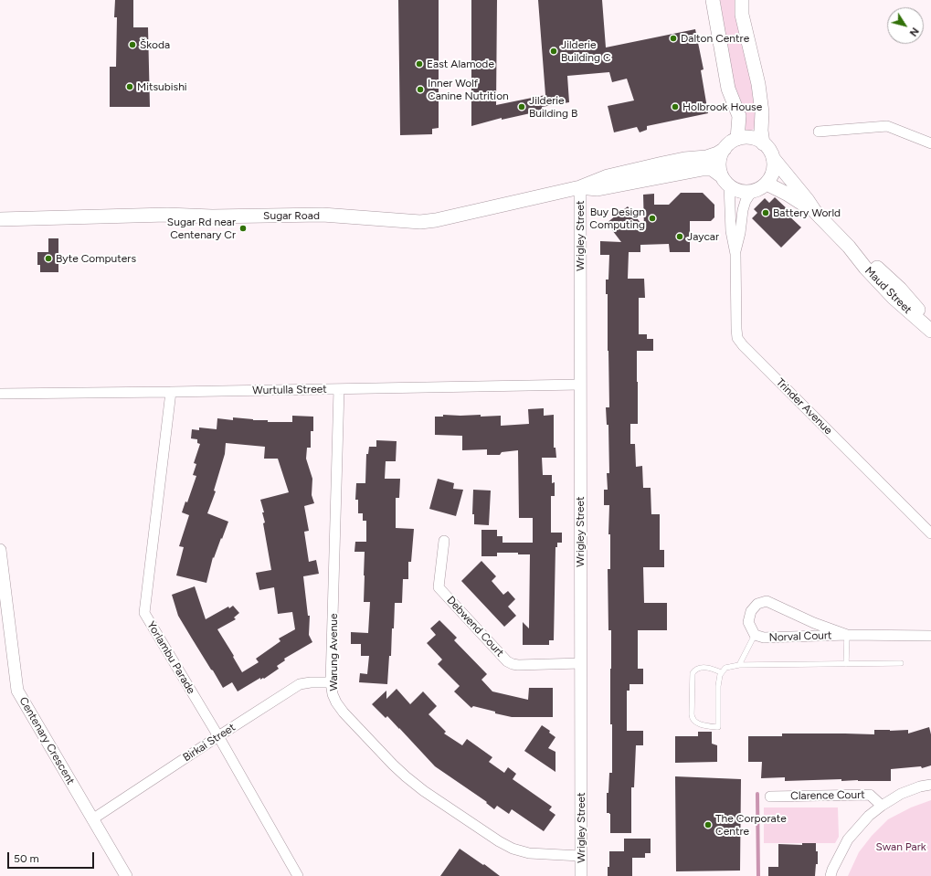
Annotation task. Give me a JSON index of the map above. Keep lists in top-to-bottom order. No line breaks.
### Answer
{"streets":{"main road":["Sugar Road","Maud Street"],"street":["Wrigley Street","Wurtulla Street","Trinder Avenue","Debwend Court","Norval Court","Warung Avenue","Yorlambu Parade","Centenary Crescent","Birkai Street","Clarence Court"]},"crossings":[["Sugar Road","Wrigley Street"],["Wrigley Street","Wurtulla Street"],["Wrigley Street","Debwend Court"],["Wrigley Street","Warung Avenue"],["Maud Street","Trinder Avenue"],["Wurtulla Street","Warung Avenue"],["Wurtulla Street","Yorlambu Parade"],["Warung Avenue","Birkai Street"],["Yorlambu Parade","Birkai Street"],["Centenary Crescent","Birkai Street"]],"parks":["Swan Park"],"places":["Dalton Centre","Škoda","Jilderie Building C","East Alamode","Mitsubishi","Inner Wolf Canine Nutrition","Jilderie Building B","Holbrook House","Battery World","Buy Design Computing","Sugar Rd near Centenary Cr","Jaycar","Byte Computers","The Corporate Centre"],"scale_bar":"50 m","north":"bottom right"}
